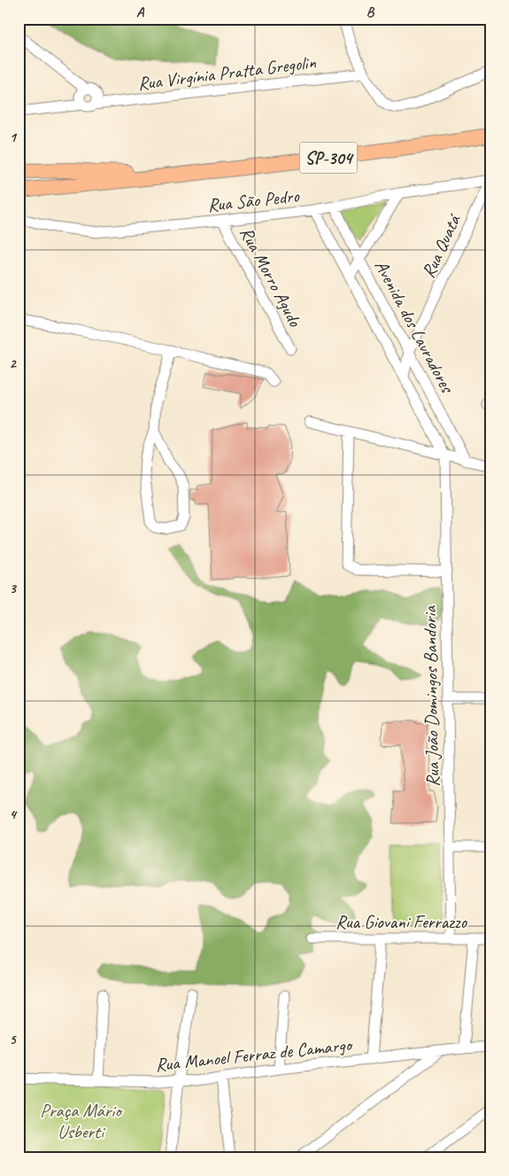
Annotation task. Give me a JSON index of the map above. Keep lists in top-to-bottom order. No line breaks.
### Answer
{"streets":{"highway":["SP-304"],"street":["Rua Virgínia Pratta Gregolin","Rua São Pedro","Rua Quatá","Rua Morro Agudo","Avenida dos Lavradores","Rua João Domingos Bandoria","Rua Giovani Ferrazzo","Rua Manoel Ferraz de Camargo"]},"crossings":[["Rua São Pedro","Rua Quatá"],["Rua São Pedro","Rua Morro Agudo"],["Rua São Pedro","Avenida dos Lavradores"],["Rua Quatá","Avenida dos Lavradores"],["Avenida dos Lavradores","Rua João Domingos Bandoria"],["Rua João Domingos Bandoria","Rua Giovani Ferrazzo"]],"parks":["Praça Mário Usberti"],"grid":{"columns":["A","B"],"rows":["1","2","3","4","5"]}}
